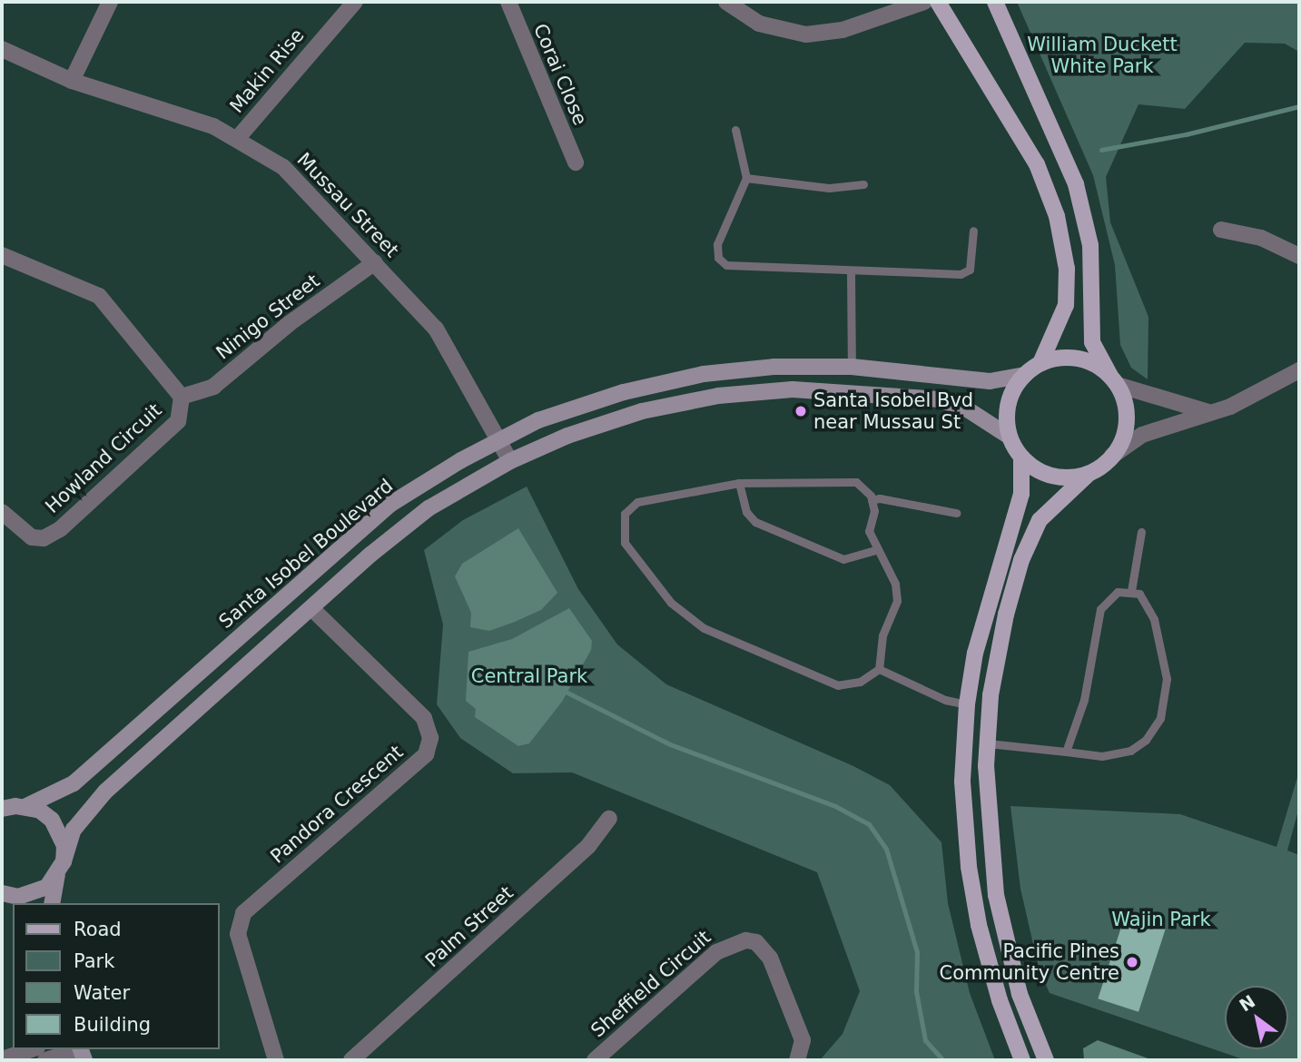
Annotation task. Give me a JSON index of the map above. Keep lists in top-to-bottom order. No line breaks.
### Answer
{"streets":{"street":["Makin Rise","Corai Close","Mussau Street","Ninigo Street","Howland Circuit","Santa Isobel Boulevard","Pandora Crescent","Palm Street","Sheffield Circuit"]},"crossings":[["Makin Rise","Mussau Street"],["Mussau Street","Ninigo Street"],["Mussau Street","Santa Isobel Boulevard"],["Ninigo Street","Howland Circuit"]],"parks":["William Duckett White Park","Central Park","Wajin Park"],"places":["Santa Isobel Bvd near Mussau St","Pacific Pines Community Centre"],"legend":["Road","Park","Water","Building"],"north":"top left"}
